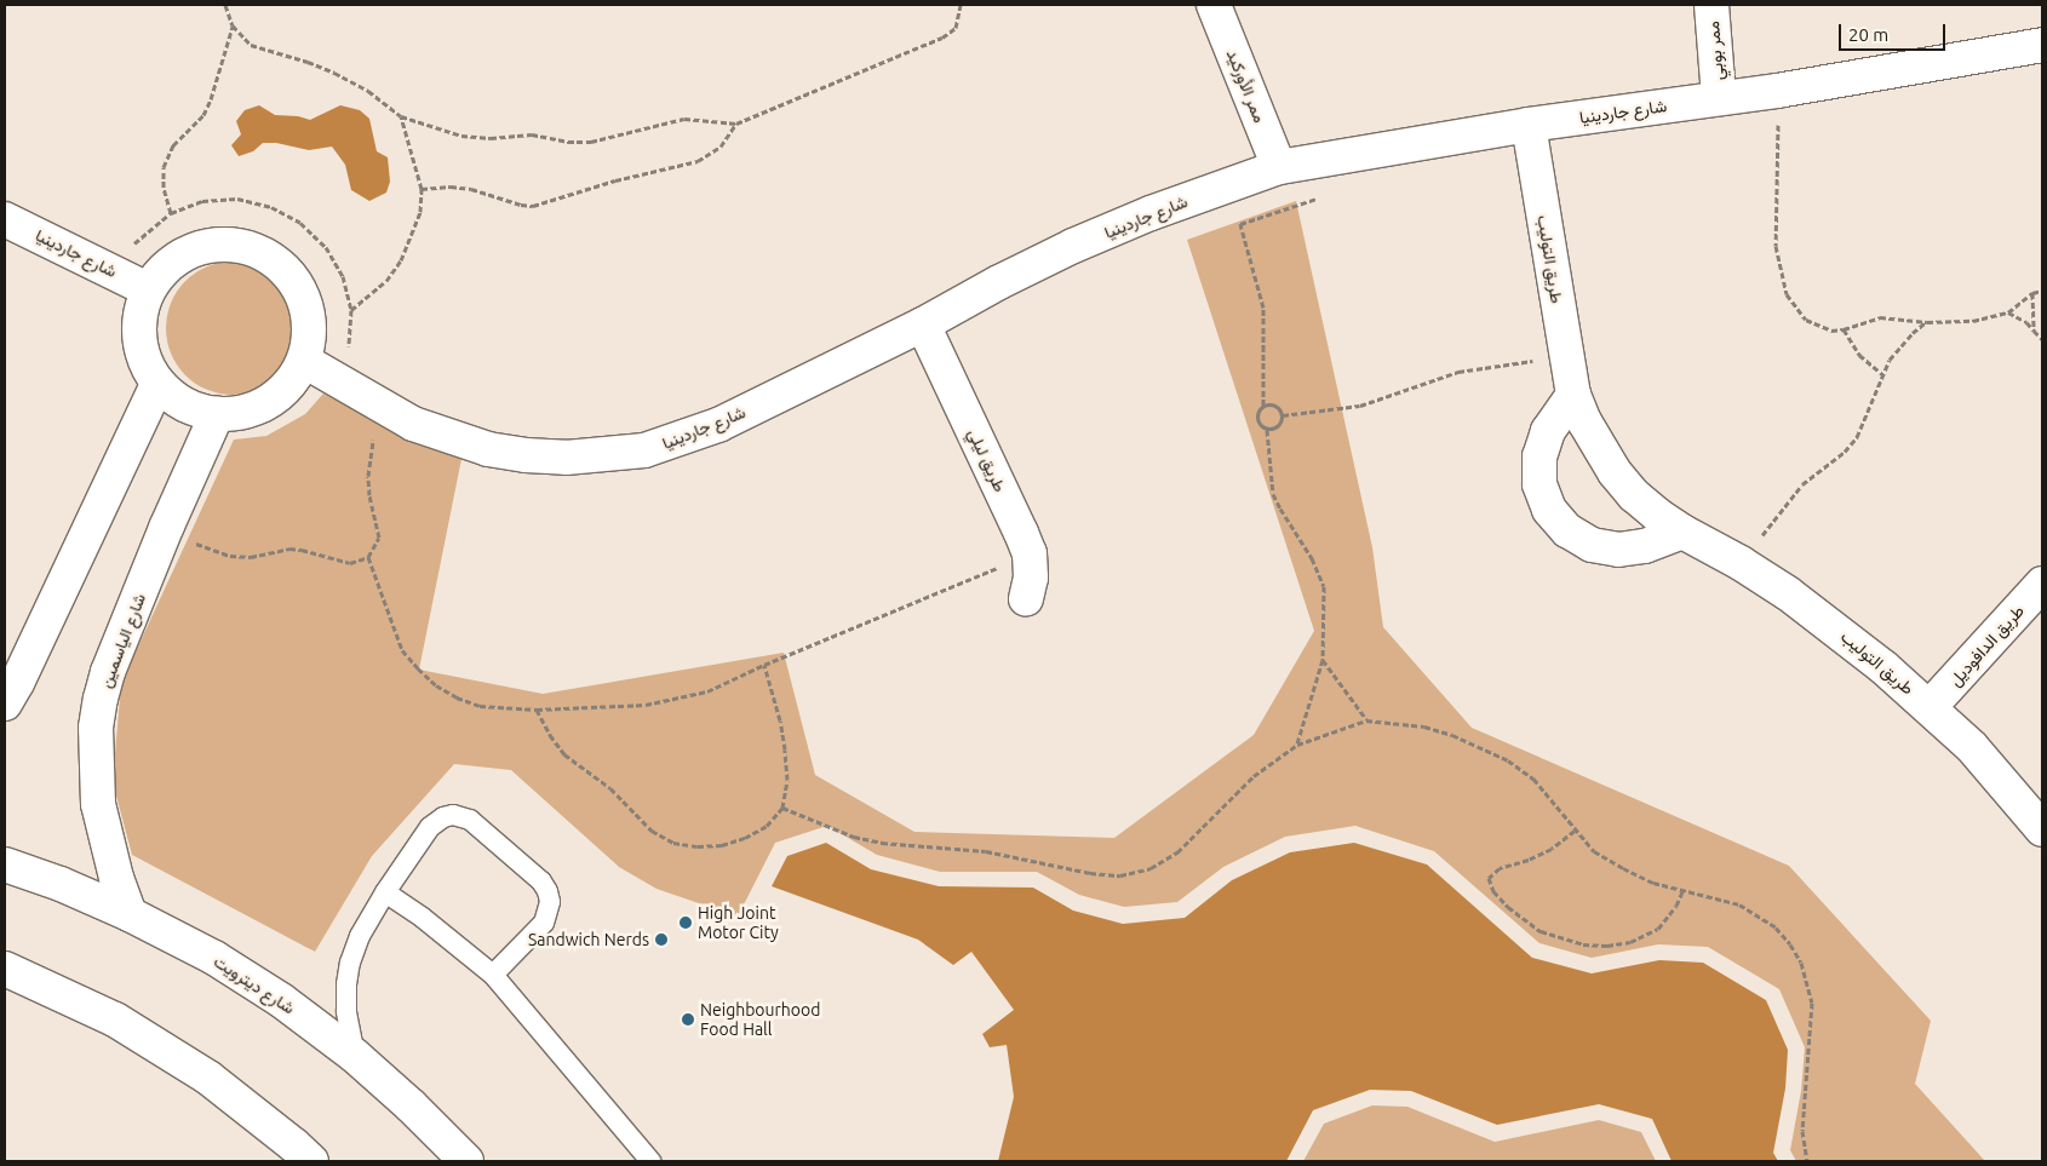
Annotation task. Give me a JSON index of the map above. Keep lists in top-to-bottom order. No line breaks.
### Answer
{"streets":{"street":["ممر بوبي","ممر الأوركيد","شارع جاردينيا","طريق التوليب","طريق ليلي","شارع الياسمين","طريق الدافوديل","شارع ديترويت"]},"crossings":[["ممر بوبي","شارع جاردينيا"],["ممر الأوركيد","شارع جاردينيا"],["شارع جاردينيا","طريق التوليب"],["شارع جاردينيا","طريق ليلي"],["شارع جاردينيا","شارع الياسمين"],["طريق التوليب","طريق الدافوديل"],["شارع الياسمين","شارع ديترويت"]],"places":["High Joint Motor City","Sandwich Nerds","Neighbourhood Food Hall"],"scale_bar":"20 m"}
